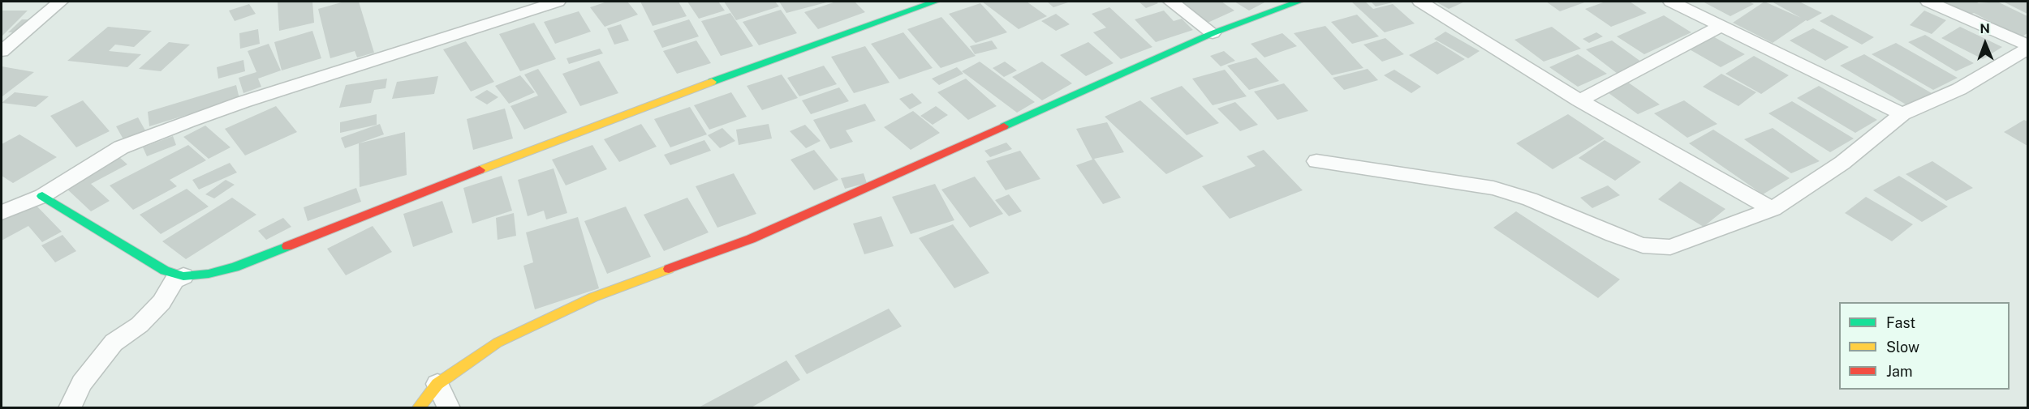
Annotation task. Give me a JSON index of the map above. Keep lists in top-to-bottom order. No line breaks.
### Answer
{"legend":["Fast","Slow","Jam"],"north":"top"}
